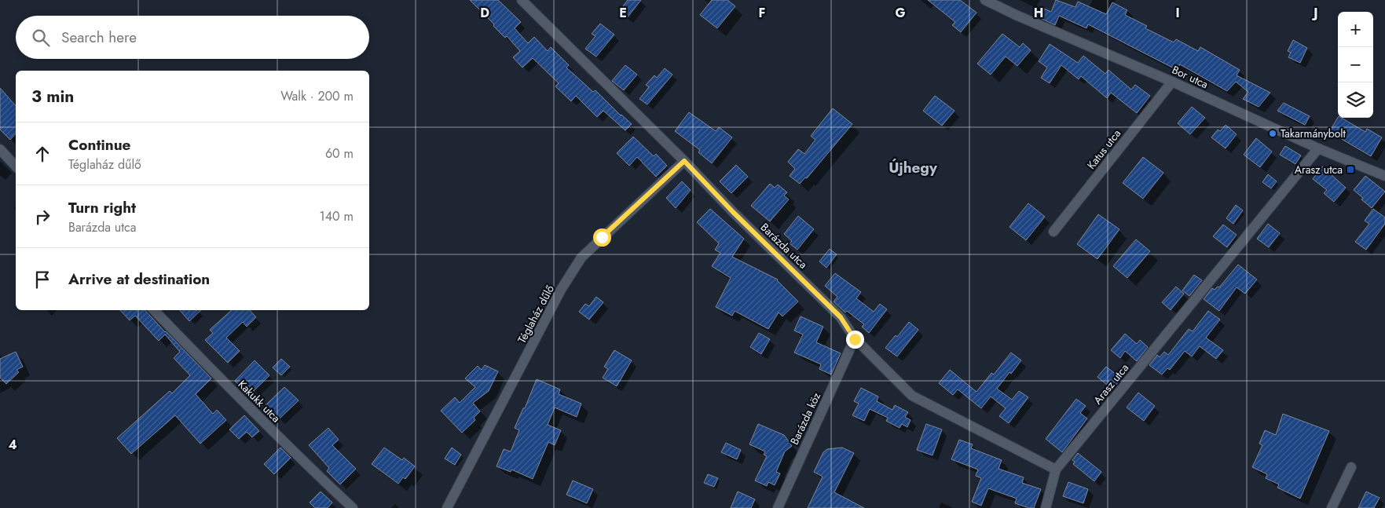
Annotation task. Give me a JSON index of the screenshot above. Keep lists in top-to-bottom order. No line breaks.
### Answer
{"streets":{"street":["Bor utca","Katus utca","Barázda utca","Téglaház dűlő","Arasz utca","Kakukk utca","Barázda köz"]},"crossings":[["Bor utca","Katus utca"],["Bor utca","Arasz utca"],["Barázda utca","Téglaház dűlő"],["Barázda utca","Arasz utca"],["Barázda utca","Barázda köz"]],"districts":["Újhegy"],"places":{"other":["Takarmánybolt"],"transit":["Arasz utca"]},"page":{"map_buttons":["+","−"],"search":"Search here","heading":["3 min","Walk · 200 m"],"list":[["Continue","Téglaház dűlő","60 m"],["Turn right","Barázda utca","140 m"],"Arrive at destination"]},"grid":{"columns":["D","E","F","G","H","I","J"],"rows":["4"]}}
